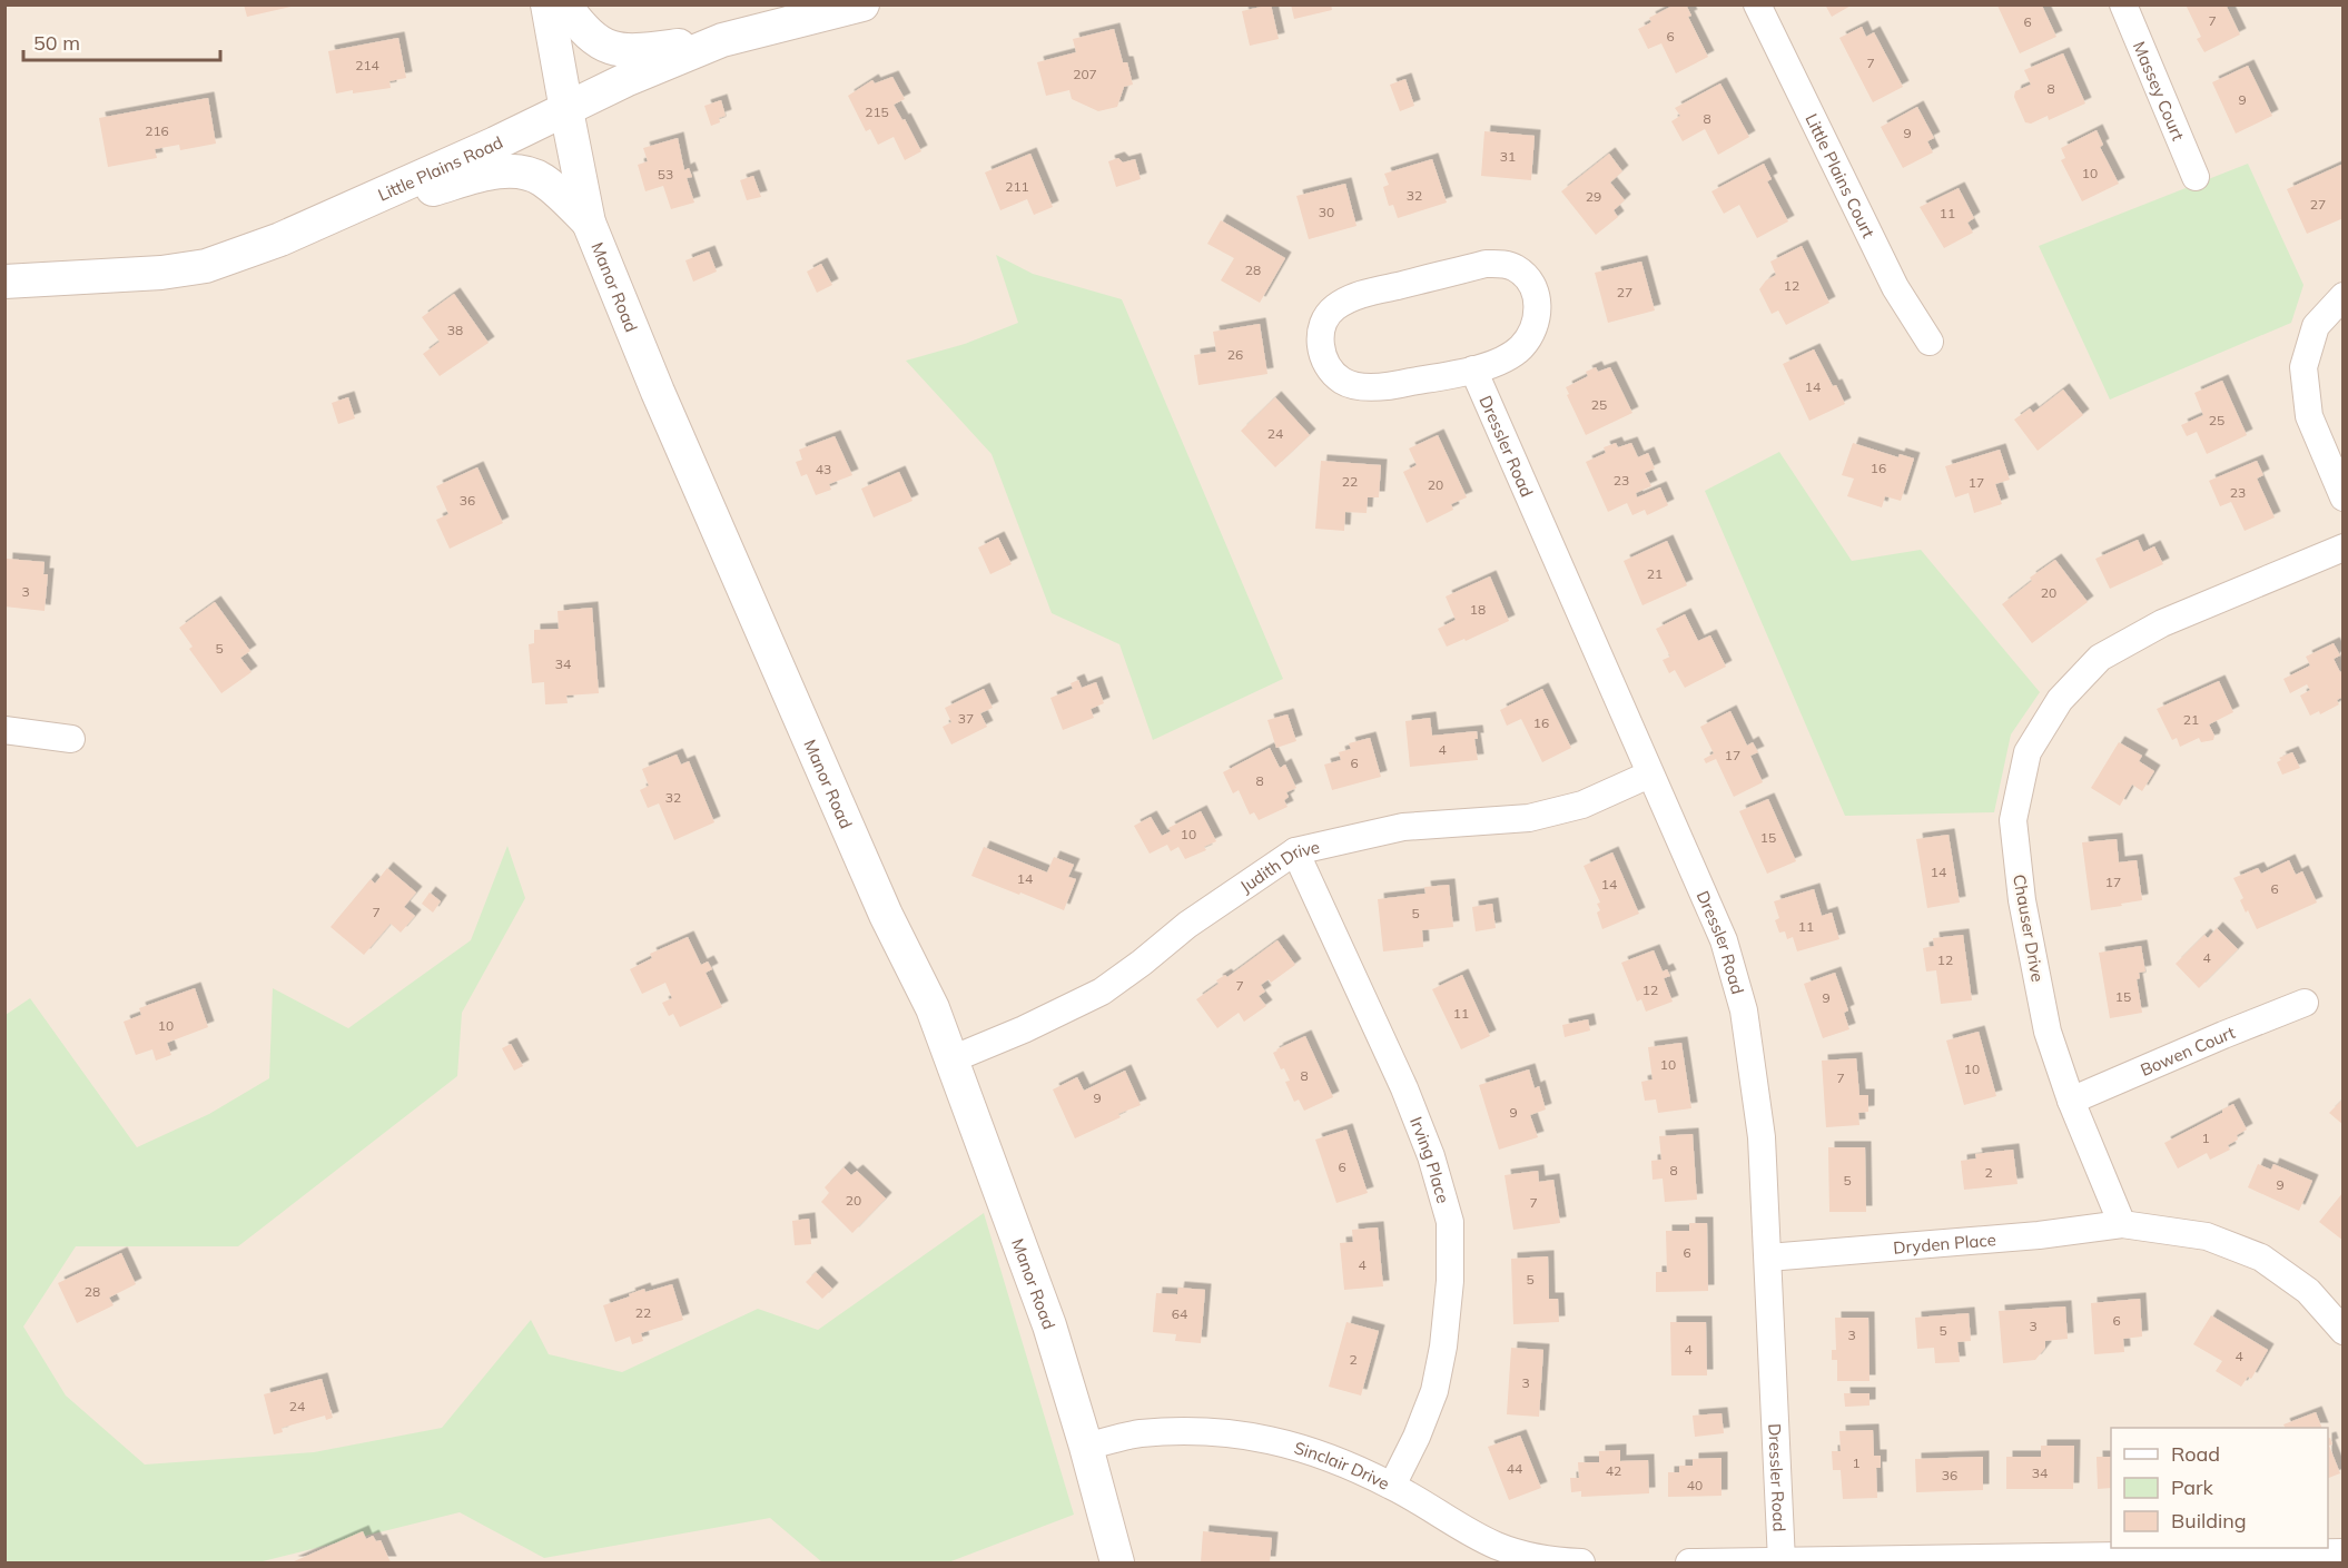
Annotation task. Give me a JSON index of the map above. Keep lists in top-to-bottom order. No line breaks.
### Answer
{"streets":{"street":["Massey Court","Little Plains Road","Little Plains Court","Manor Road","Dressler Road","Judith Drive","Chauser Drive","Bowen Court","Irving Place","Dryden Place","Sinclair Drive"]},"crossings":[["Little Plains Road","Manor Road"],["Manor Road","Judith Drive"],["Manor Road","Sinclair Drive"],["Dressler Road","Judith Drive"],["Dressler Road","Dryden Place"],["Judith Drive","Irving Place"],["Chauser Drive","Bowen Court"],["Chauser Drive","Dryden Place"],["Irving Place","Sinclair Drive"]],"house_numbers":["7","6","6","7","214","207","8","9","215","8","216","9","31","10","53","211","32","29","27","30","11","28","12","27","38","26","14","25","25","24","16","43","23","22","17","20","23","36","21","3","20","18","5","34","37","21","16","4","17","6","8","32","10","15","14","14","17","14","6","7","5","11","4","12","7","12","15","9","11","10","10","10","8","7","9","9","1","6","8","2","5","9","20","7","6","4","5","28","22","64","6","3","5","3","4","4","2","3","24","1","44","42","34","36","40"],"legend":["Road","Park","Building"],"scale_bar":"50 m"}
